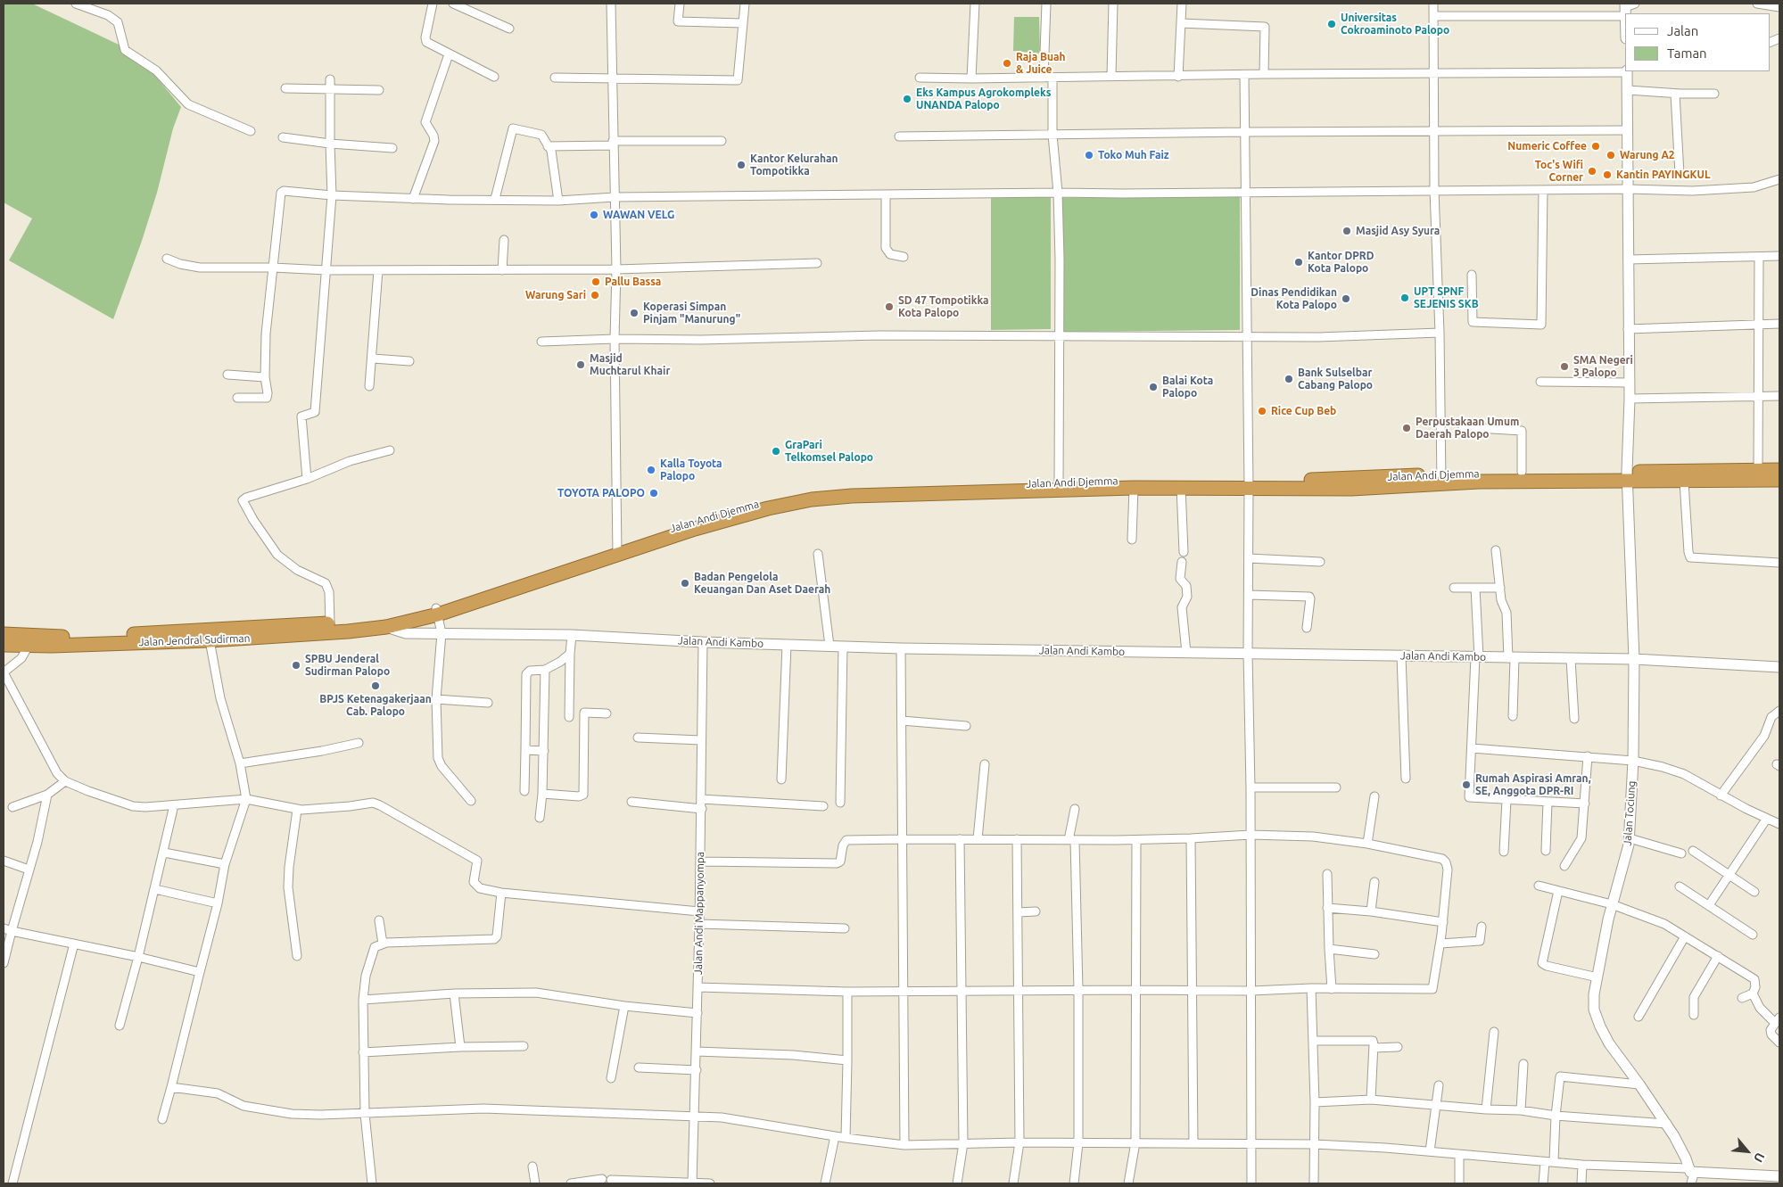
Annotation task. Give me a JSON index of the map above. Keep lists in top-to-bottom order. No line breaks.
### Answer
{"streets":{"highway":["Jalan Andi Djemma","Jalan Jendral Sudirman"],"street":["Jalan Andi Kambo","Jalan Tociung","Jalan Andi Mappanyompa"]},"crossings":[["Jalan Andi Djemma","Jalan Jendral Sudirman"],["Jalan Andi Djemma","Jalan Andi Kambo"],["Jalan Andi Djemma","Jalan Tociung"],["Jalan Jendral Sudirman","Jalan Andi Kambo"],["Jalan Andi Kambo","Jalan Tociung"],["Jalan Andi Kambo","Jalan Andi Mappanyompa"]],"places":["Universitas Cokroaminoto Palopo","Raja Buah & Juice","Eks Kampus Agrokompleks UNANDA Palopo","Numeric Coffee","Toko Muh Faiz","Warung A2","Kantor Kelurahan Tompotikka","Toc's Wifi Corner","Kantin PAYINGKUL","WAWAN VELG","Masjid Asy Syura","Kantor DPRD Kota Palopo","Pallu Bassa","Warung Sari","UPT SPNF SEJENIS SKB","Dinas Pendidikan Kota Palopo","SD 47 Tompotikka Kota Palopo","Koperasi Simpan Pinjam \"Manurung\"","Masjid Muchtarul Khair","SMA Negeri 3 Palopo","Bank Sulselbar Cabang Palopo","Balai Kota Palopo","Rice Cup Beb","Perpustakaan Umum Daerah Palopo","GraPari Telkomsel Palopo","Kalla Toyota Palopo","TOYOTA PALOPO","Badan Pengelola Keuangan Dan Aset Daerah","SPBU Jenderal Sudirman Palopo","BPJS Ketenagakerjaan Cab. Palopo","Rumah Aspirasi Amran, SE, Anggota DPR-RI"],"legend":["Jalan","Taman"],"north":"bottom right"}
